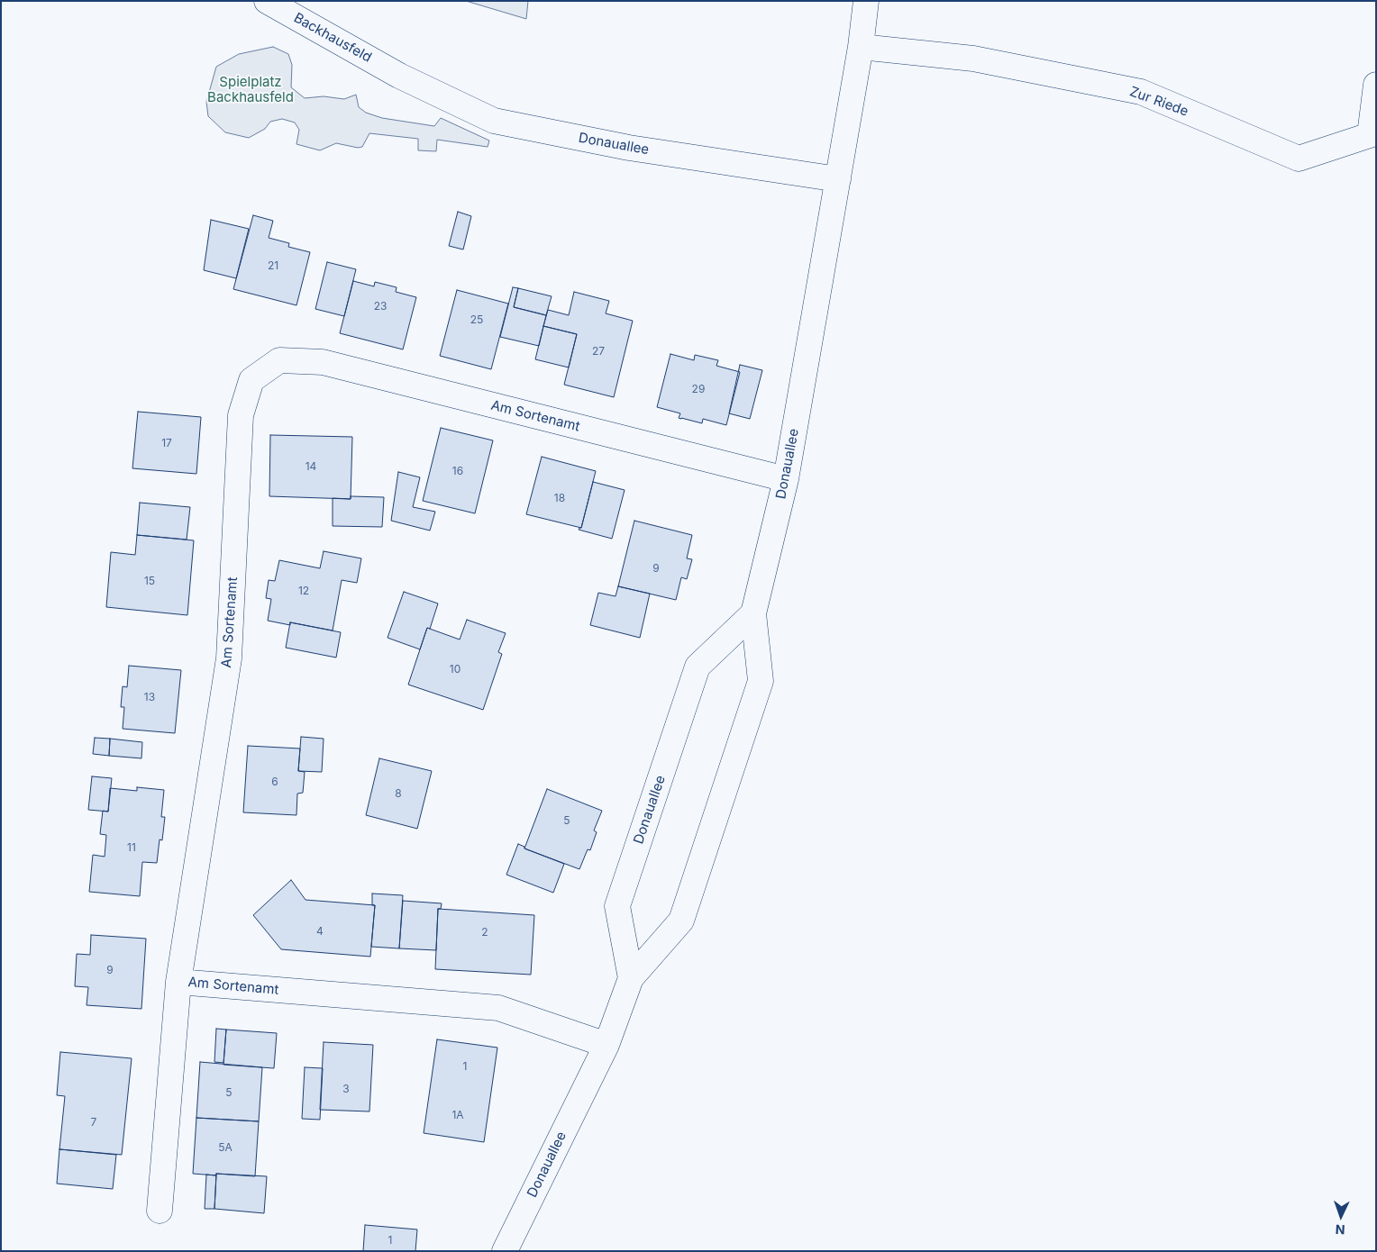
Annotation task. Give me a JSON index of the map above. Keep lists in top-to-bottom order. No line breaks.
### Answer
{"streets":{"street":["Backhausfeld","Zur Riede","Donauallee","Am Sortenamt"]},"crossings":[["Backhausfeld","Donauallee"],["Zur Riede","Donauallee"],["Donauallee","Am Sortenamt"]],"parks":["Spielplatz Backhausfeld"],"house_numbers":["21","23","25","27","29","17","14","16","18","9","15","12","10","13","6","8","5","11","4","2","9","1","3","5","1A","7","5A","1"],"north":"bottom"}
